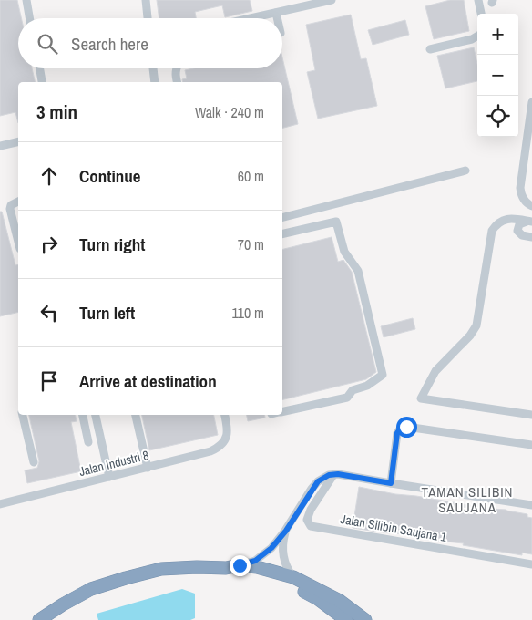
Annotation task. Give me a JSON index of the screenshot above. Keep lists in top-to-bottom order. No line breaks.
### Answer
{"streets":{"street":["Jalan Industri 8","Jalan Silibin Saujana 1"]},"districts":["TAMAN SILIBIN SAUJANA"],"page":{"map_buttons":["+","−"],"search":"Search here","heading":["3 min","Walk · 240 m"],"list":[["Continue","60 m"],["Turn right","70 m"],["Turn left","110 m"],"Arrive at destination"]}}
